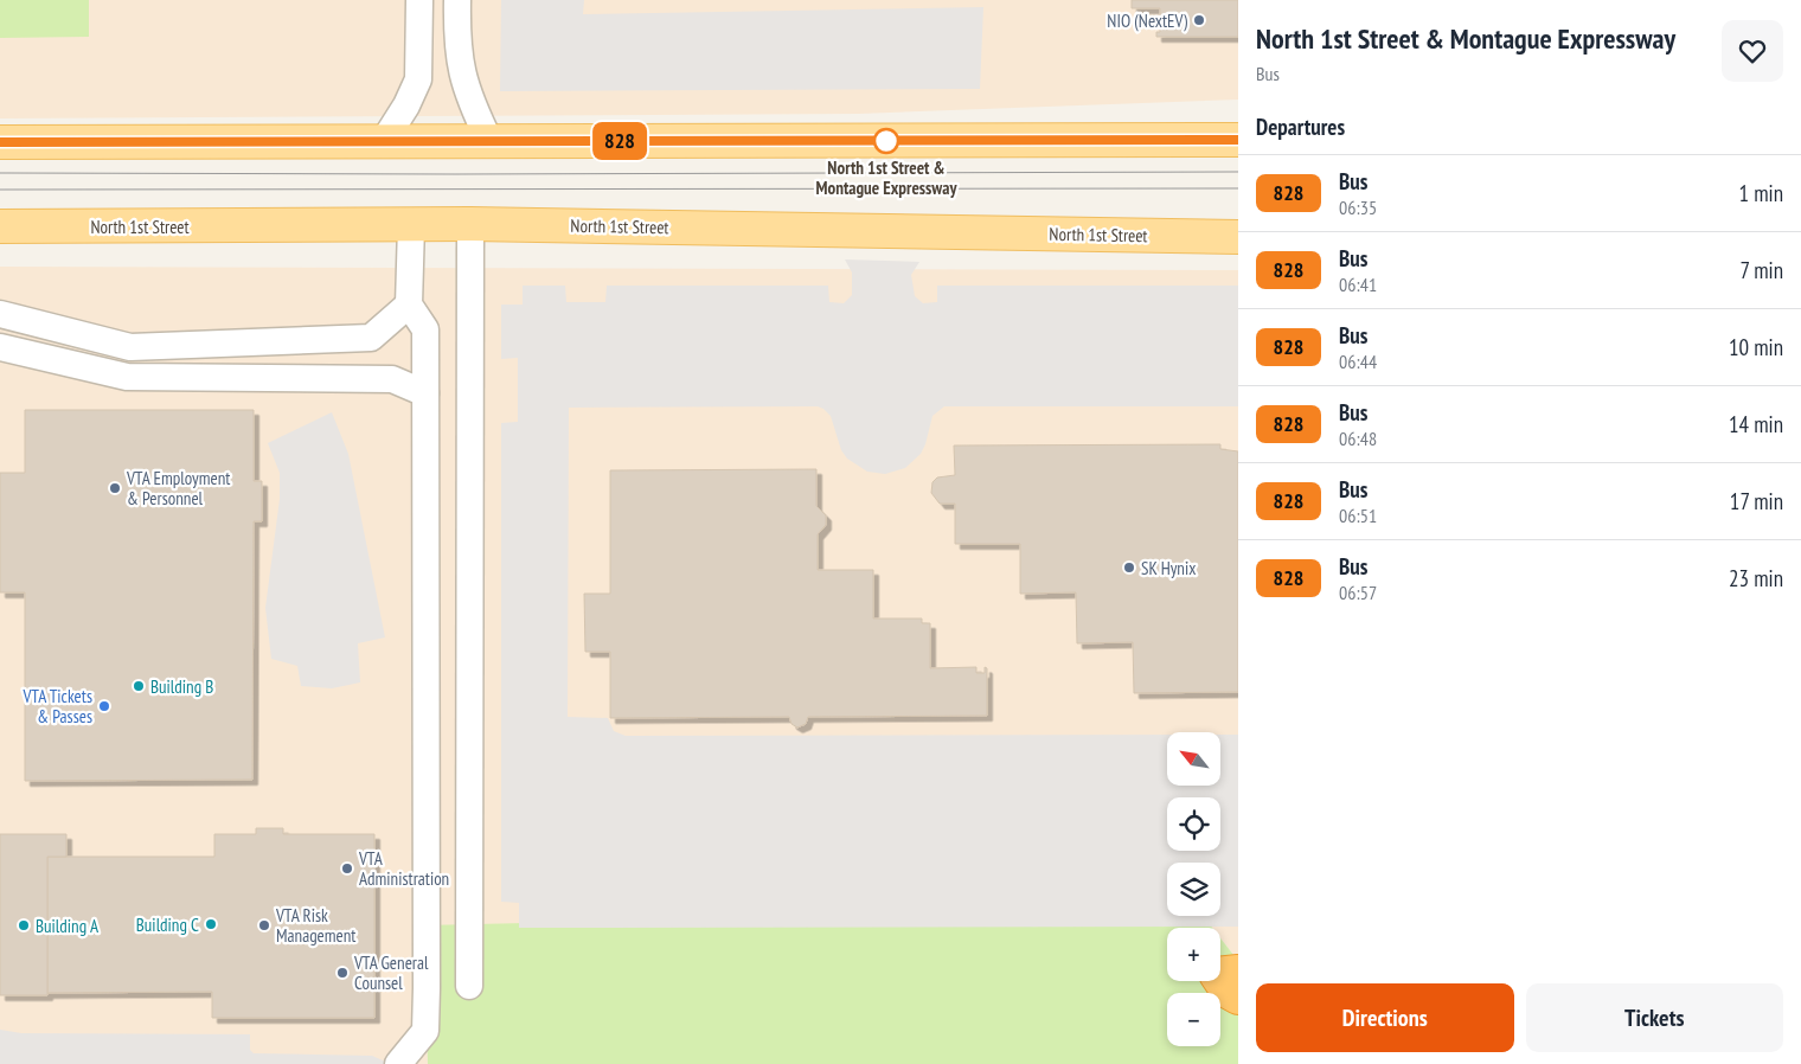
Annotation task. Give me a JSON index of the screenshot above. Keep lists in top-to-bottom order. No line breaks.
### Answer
{"streets":{"main road":["North 1st Street"]},"places":["NIO (NextEV)","North 1st Street & Montague Expressway","VTA Employment & Personnel","SK Hynix","Building B","VTA Tickets & Passes","VTA Administration","Building C","Building A","VTA Risk Management","VTA General Counsel"],"lines":["bus line 828"],"north":"top left","page":{"on_map":"828","heading":[["North 1st Street & Montague Expressway","Bus"],"Departures"],"list":[{"mark":"828","name":"Bus","note":"06:35","value":"1 min"},{"mark":"828","name":"Bus","note":"06:41","value":"7 min"},{"mark":"828","name":"Bus","note":"06:44","value":"10 min"},{"mark":"828","name":"Bus","note":"06:48","value":"14 min"},{"mark":"828","name":"Bus","note":"06:51","value":"17 min"},{"mark":"828","name":"Bus","note":"06:57","value":"23 min"}],"map_buttons":["+","−"],"buttons":["Directions","Tickets"]}}
